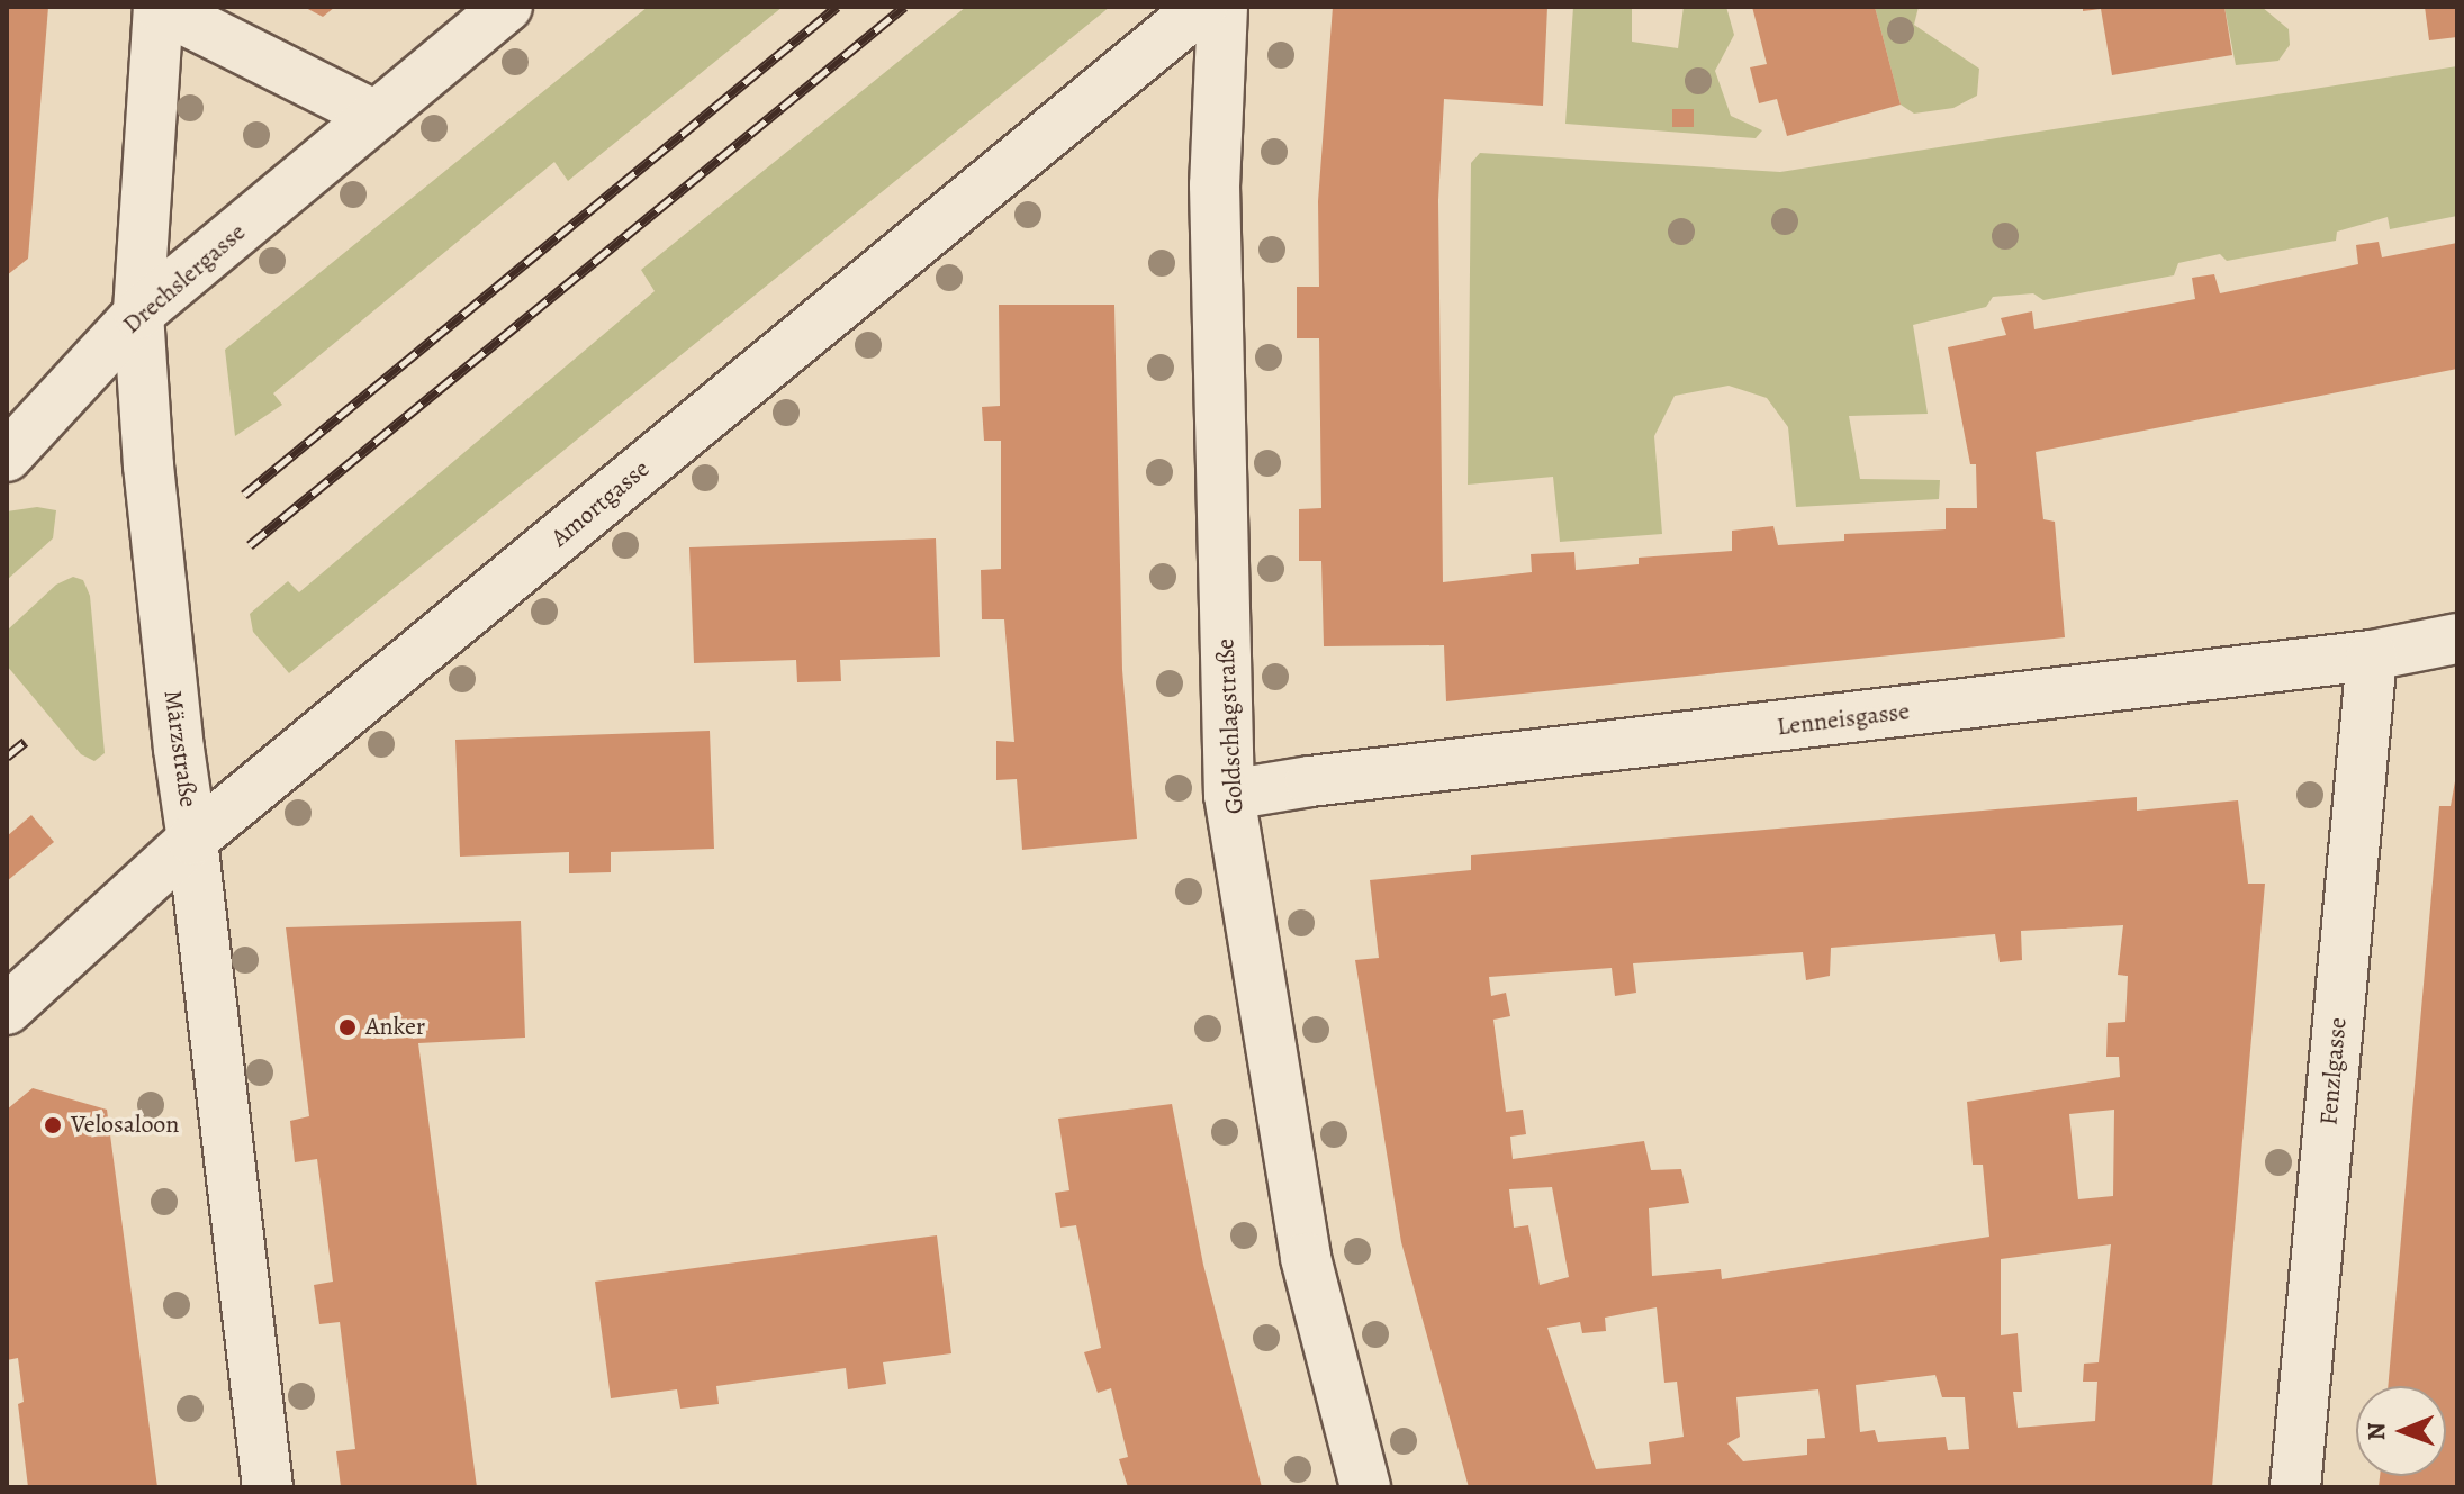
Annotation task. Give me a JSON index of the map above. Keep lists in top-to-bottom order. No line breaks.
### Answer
{"streets":{"street":["Drechslergasse","Amortgasse","Lenneisgasse","Goldschlagstraße","Märzstraße","Fenzlgasse"]},"crossings":[["Drechslergasse","Märzstraße"],["Amortgasse","Märzstraße"],["Lenneisgasse","Goldschlagstraße"],["Lenneisgasse","Fenzlgasse"]],"places":["Anker","Velosaloon"],"north":"left"}
